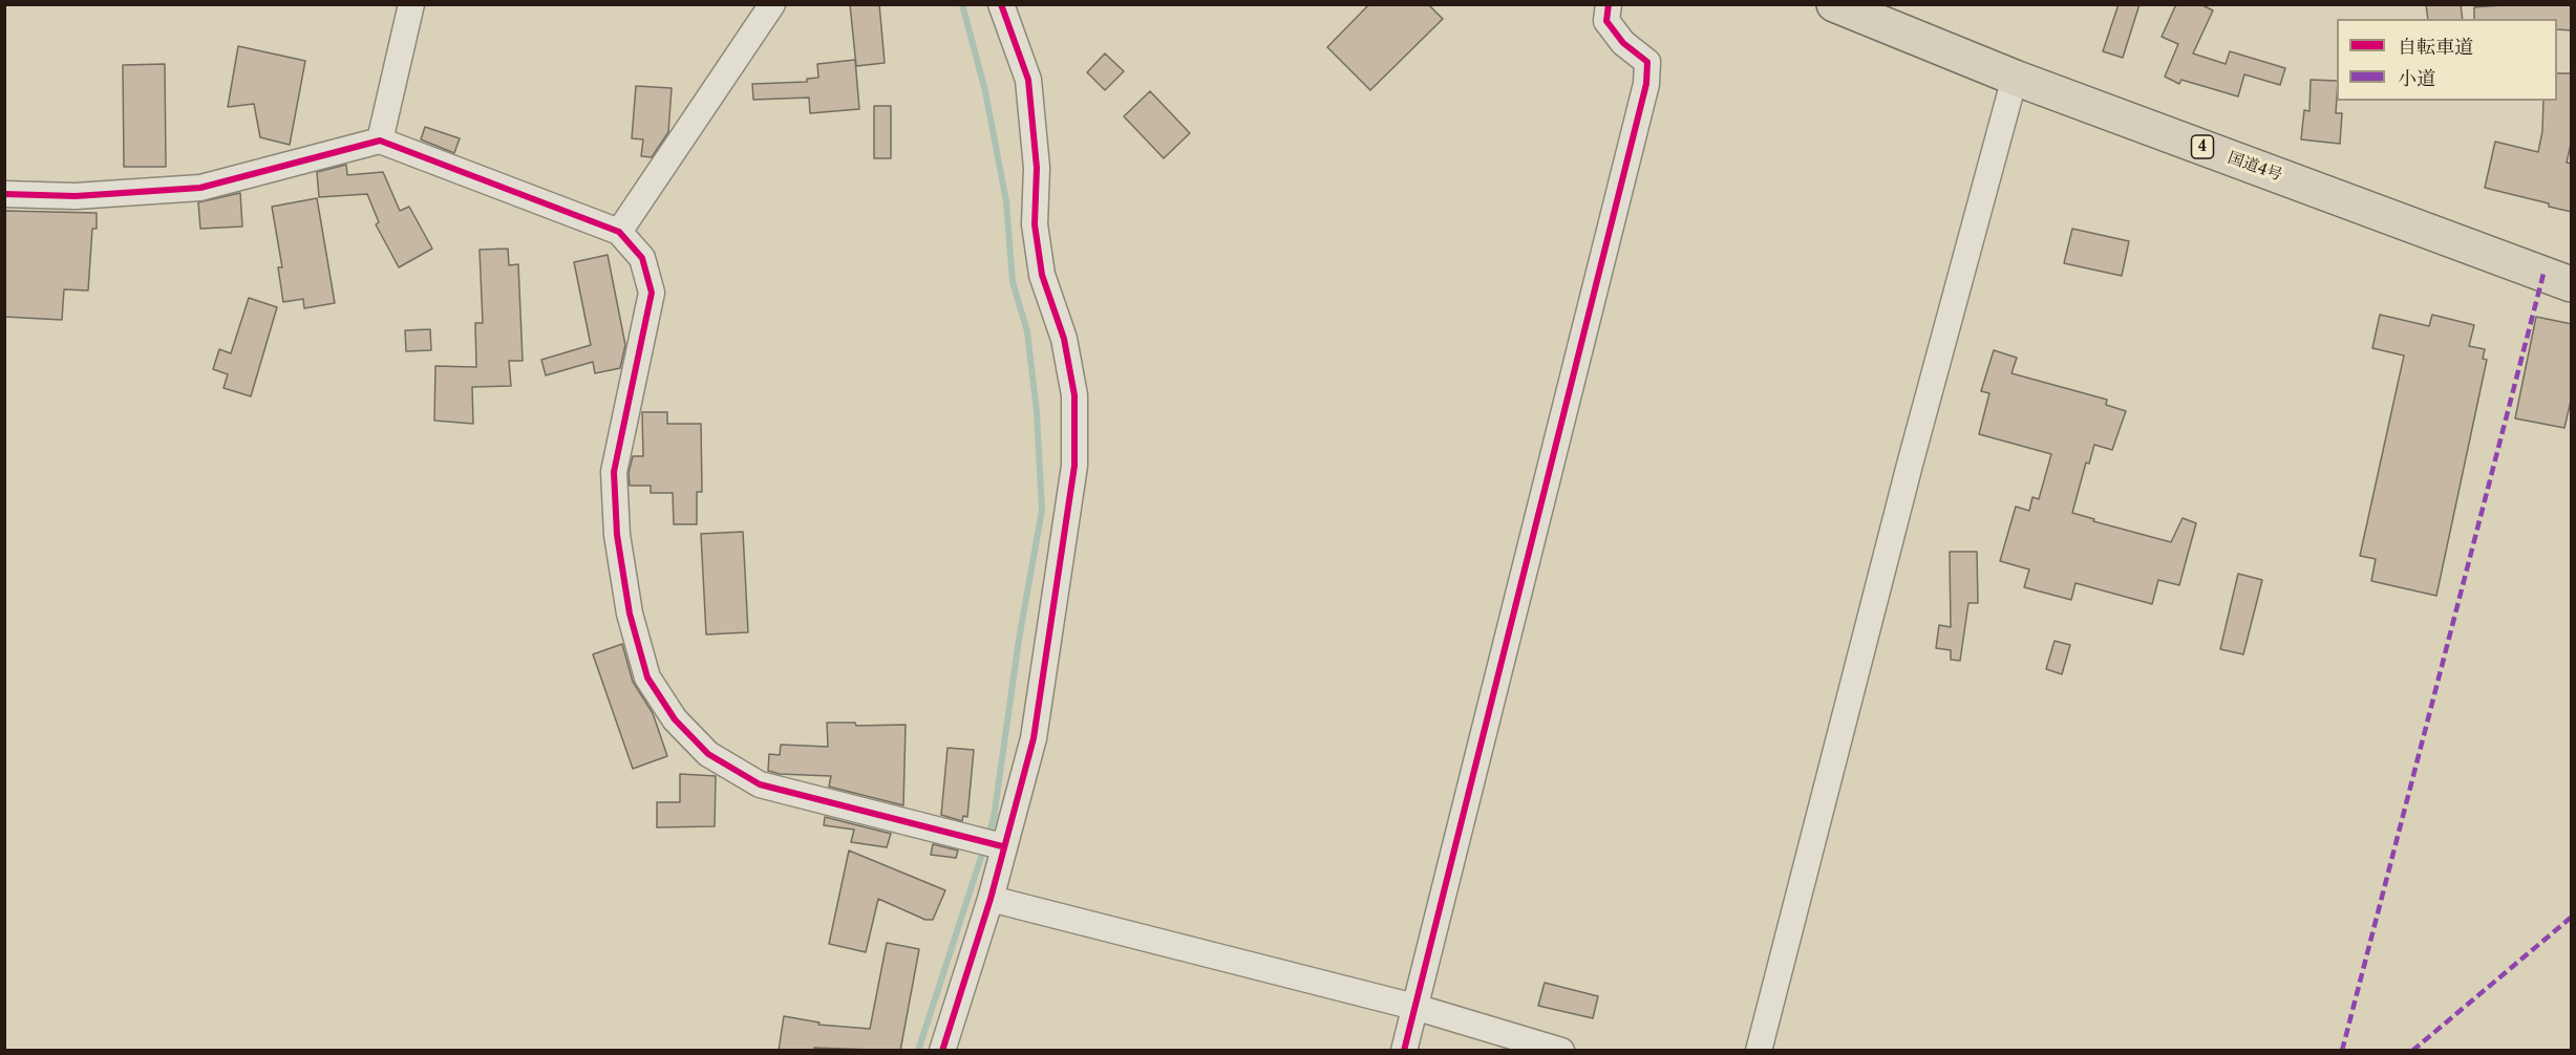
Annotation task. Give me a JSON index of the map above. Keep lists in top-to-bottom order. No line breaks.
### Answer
{"streets":{"highway":["4","国道4号"]},"legend":["自転車道","小道"]}
